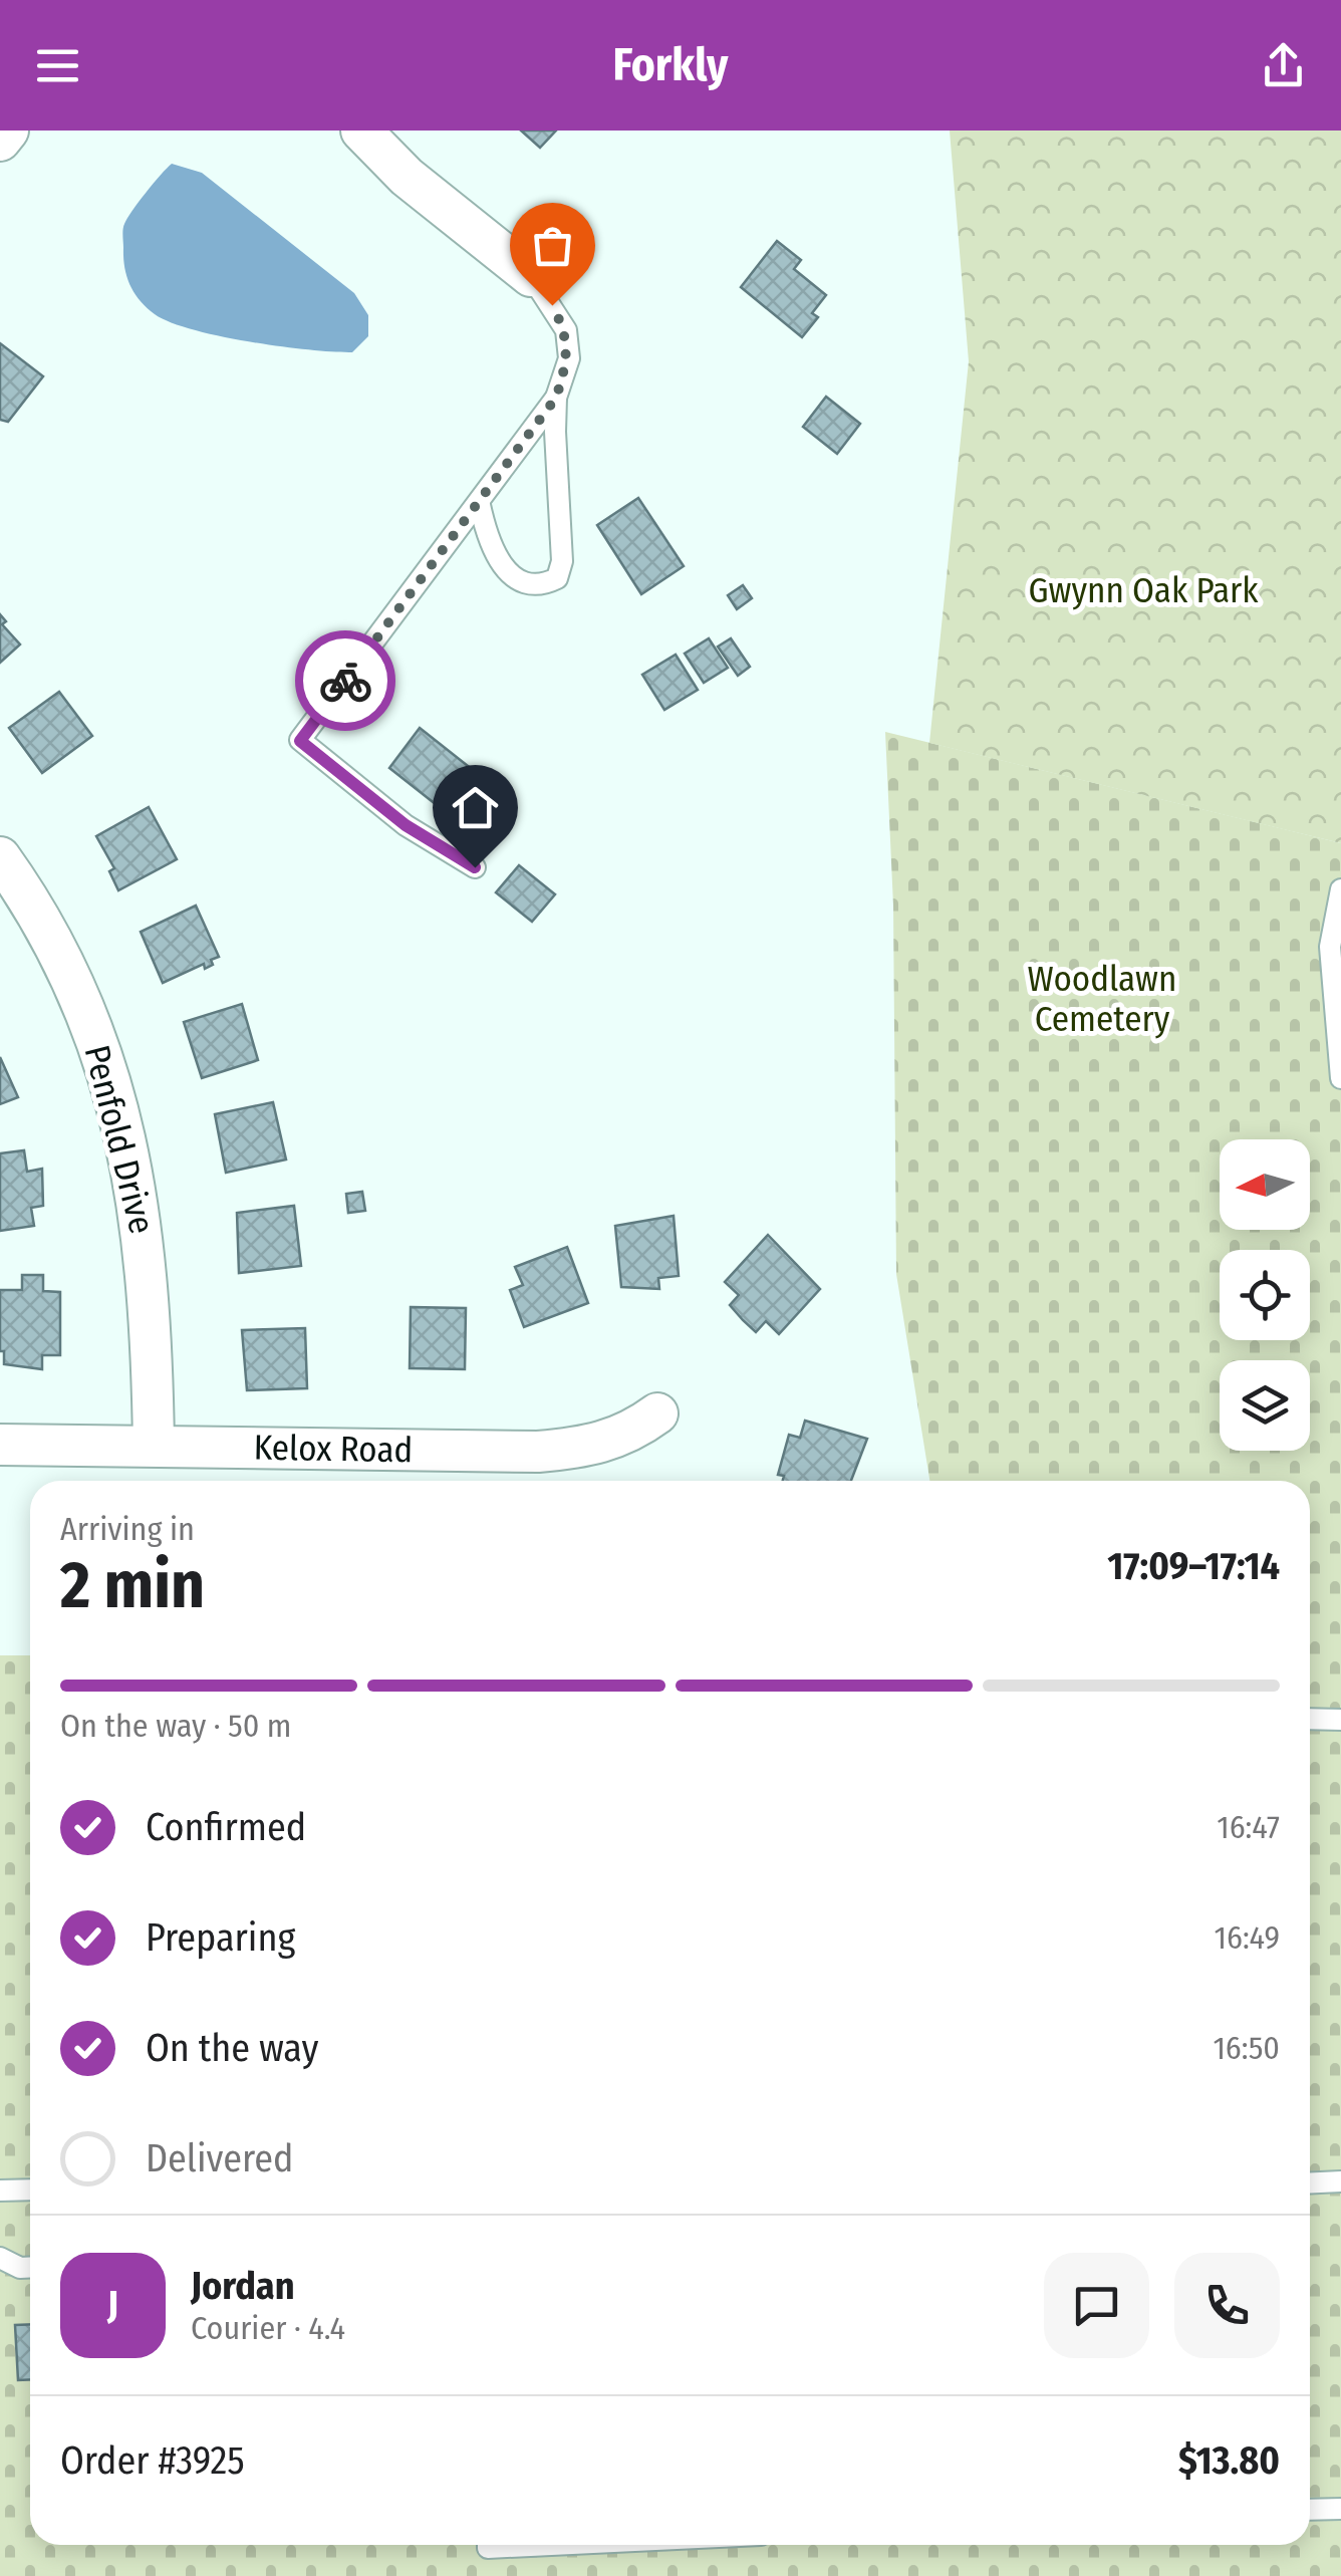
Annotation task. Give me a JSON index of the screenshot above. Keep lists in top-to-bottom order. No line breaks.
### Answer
{"streets":{"street":["Penfold Drive","Kelox Road"]},"crossings":[["Penfold Drive","Kelox Road"]],"parks":["Gwynn Oak Park","Woodlawn Cemetery"],"north":"left","page":{"header":"Forkly","heading":["2 min","Arriving in","17:09–17:14"],"panel":["Jordan","Courier · 4.4","Order #3925","$13.80"],"bar":"On the way · 50 m","list":[["Confirmed","16:47"],["Preparing","16:49"],["On the way","16:50"],"Delivered"],"round":"J"}}
